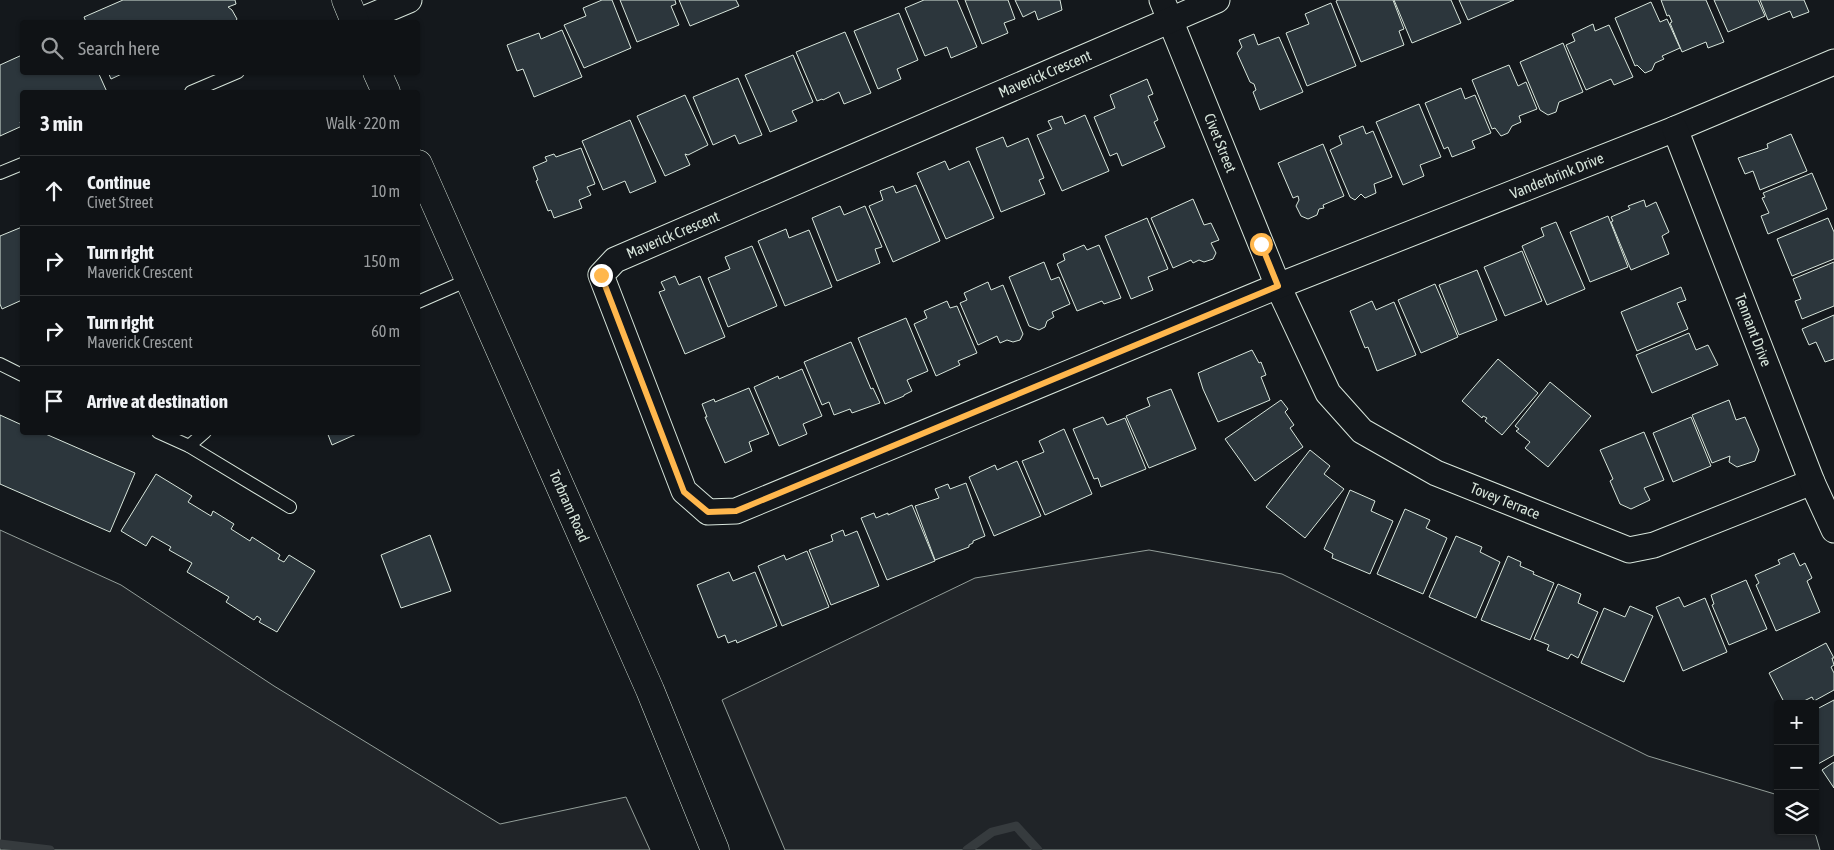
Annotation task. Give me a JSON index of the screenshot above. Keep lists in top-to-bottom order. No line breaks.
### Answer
{"streets":{"main road":["Torbram Road"],"street":["Maverick Crescent","Civet Street","Vanderbrink Drive","Tennant Drive","Tovey Terrace"]},"crossings":[["Maverick Crescent","Civet Street"],["Maverick Crescent","Vanderbrink Drive"],["Maverick Crescent","Tovey Terrace"],["Civet Street","Vanderbrink Drive"],["Civet Street","Tovey Terrace"],["Vanderbrink Drive","Tennant Drive"],["Vanderbrink Drive","Tovey Terrace"],["Tennant Drive","Tovey Terrace"]],"page":{"search":"Search here","heading":["3 min","Walk · 220 m"],"list":[["Continue","Civet Street","10 m"],["Turn right","Maverick Crescent","150 m"],["Turn right","Maverick Crescent","60 m"],"Arrive at destination"],"map_buttons":["+","−"]}}
